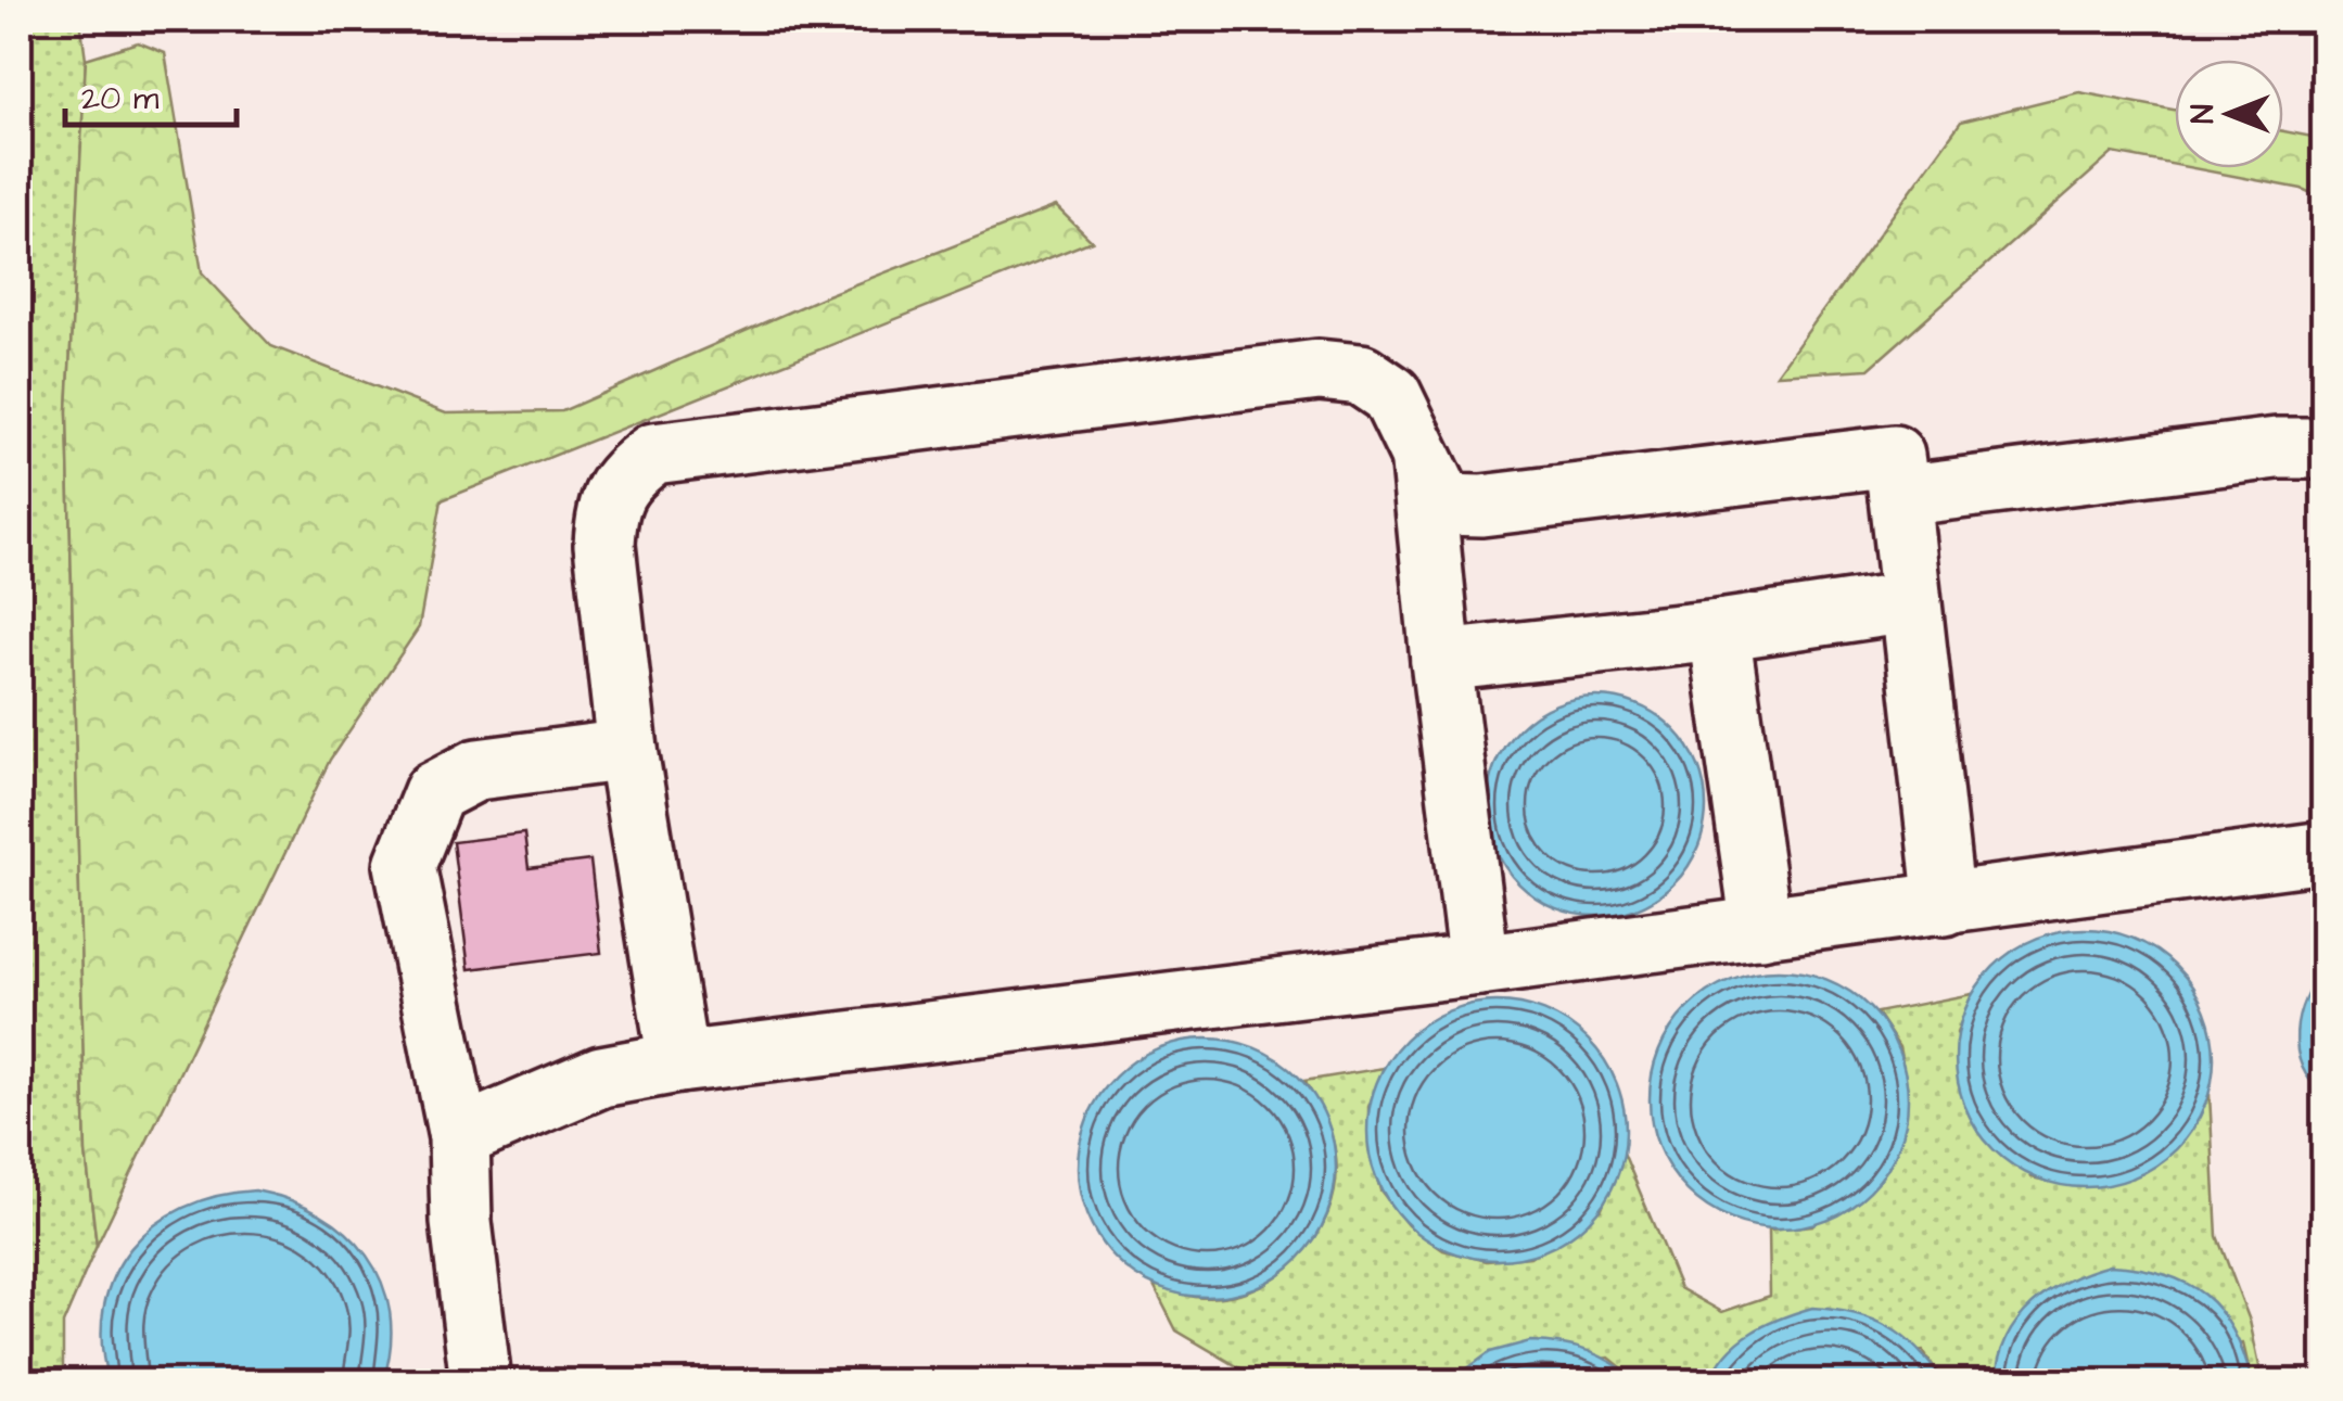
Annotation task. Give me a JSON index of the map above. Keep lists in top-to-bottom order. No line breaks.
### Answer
{"scale_bar":"20 m","north":"left"}
